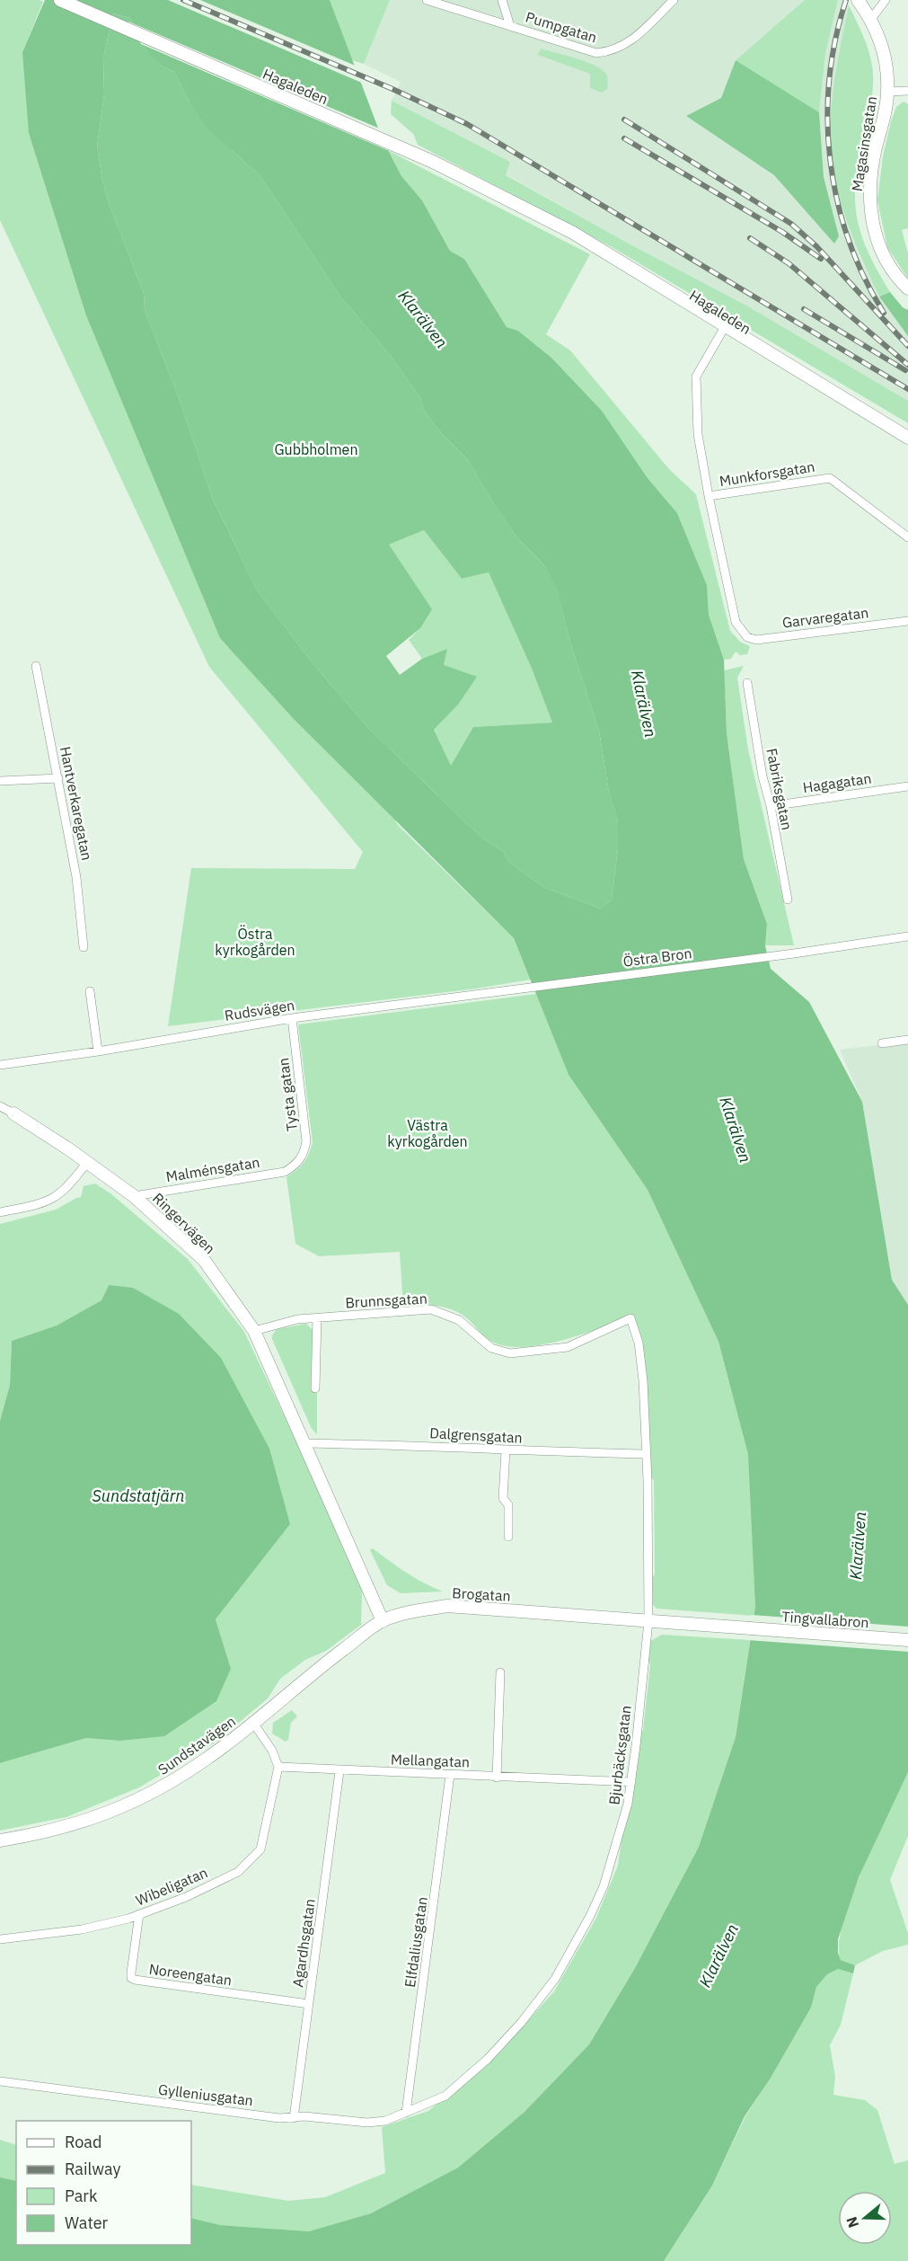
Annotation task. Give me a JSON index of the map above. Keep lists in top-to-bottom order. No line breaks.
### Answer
{"streets":{"street":["Pumpgatan","Hagaleden","Magasinsgatan","Munkforsgatan","Garvaregatan","Hagagatan","Fabriksgatan","Hantverkaregatan","Östra Bron","Rudsvägen","Tysta gatan","Malménsgatan","Ringervägen","Brunnsgatan","Dalgrensgatan","Brogatan","Tingvallabron","Sundstavägen","Bjurbäcksgatan","Mellangatan","Wibeligatan","Elfdaliusgatan","Agardhsgatan","Noreengatan","Gylleniusgatan"]},"crossings":[["Munkforsgatan","Garvaregatan"],["Hagagatan","Fabriksgatan"],["Östra Bron","Rudsvägen"],["Rudsvägen","Tysta gatan"],["Tysta gatan","Malménsgatan"],["Malménsgatan","Ringervägen"],["Ringervägen","Brunnsgatan"],["Ringervägen","Dalgrensgatan"],["Brunnsgatan","Bjurbäcksgatan"],["Dalgrensgatan","Bjurbäcksgatan"],["Brogatan","Tingvallabron"],["Brogatan","Sundstavägen"],["Brogatan","Bjurbäcksgatan"],["Bjurbäcksgatan","Mellangatan"],["Bjurbäcksgatan","Elfdaliusgatan"],["Bjurbäcksgatan","Gylleniusgatan"],["Mellangatan","Wibeligatan"],["Mellangatan","Elfdaliusgatan"],["Mellangatan","Agardhsgatan"],["Wibeligatan","Noreengatan"],["Elfdaliusgatan","Gylleniusgatan"],["Agardhsgatan","Noreengatan"],["Agardhsgatan","Gylleniusgatan"]],"water":["Klarälven","Sundstatjärn"],"parks":["Gubbholmen","Östra kyrkogården","Västra kyrkogården"],"legend":["Road","Railway","Park","Water"],"north":"left"}
